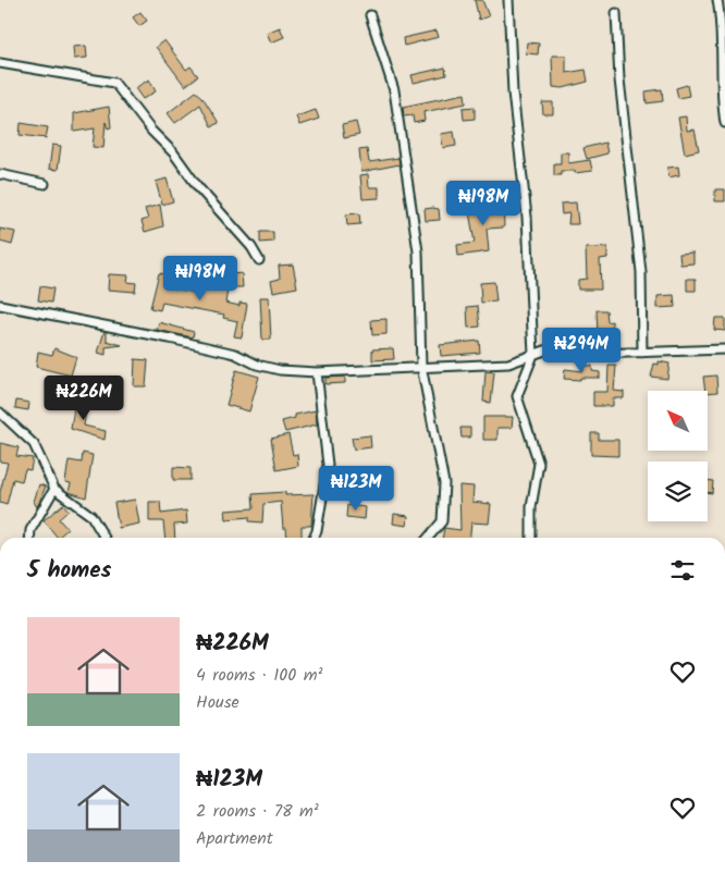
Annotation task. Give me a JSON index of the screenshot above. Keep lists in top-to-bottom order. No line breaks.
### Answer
{"north":"top left","page":{"price":["₦198M","₦198M","₦294M","₦226M","₦123M"],"heading":"5 homes","list":[{"name":"₦226M","note":"4 rooms · 100 m² · House"},{"name":"₦123M","note":"2 rooms · 78 m² · Apartment"}]}}
